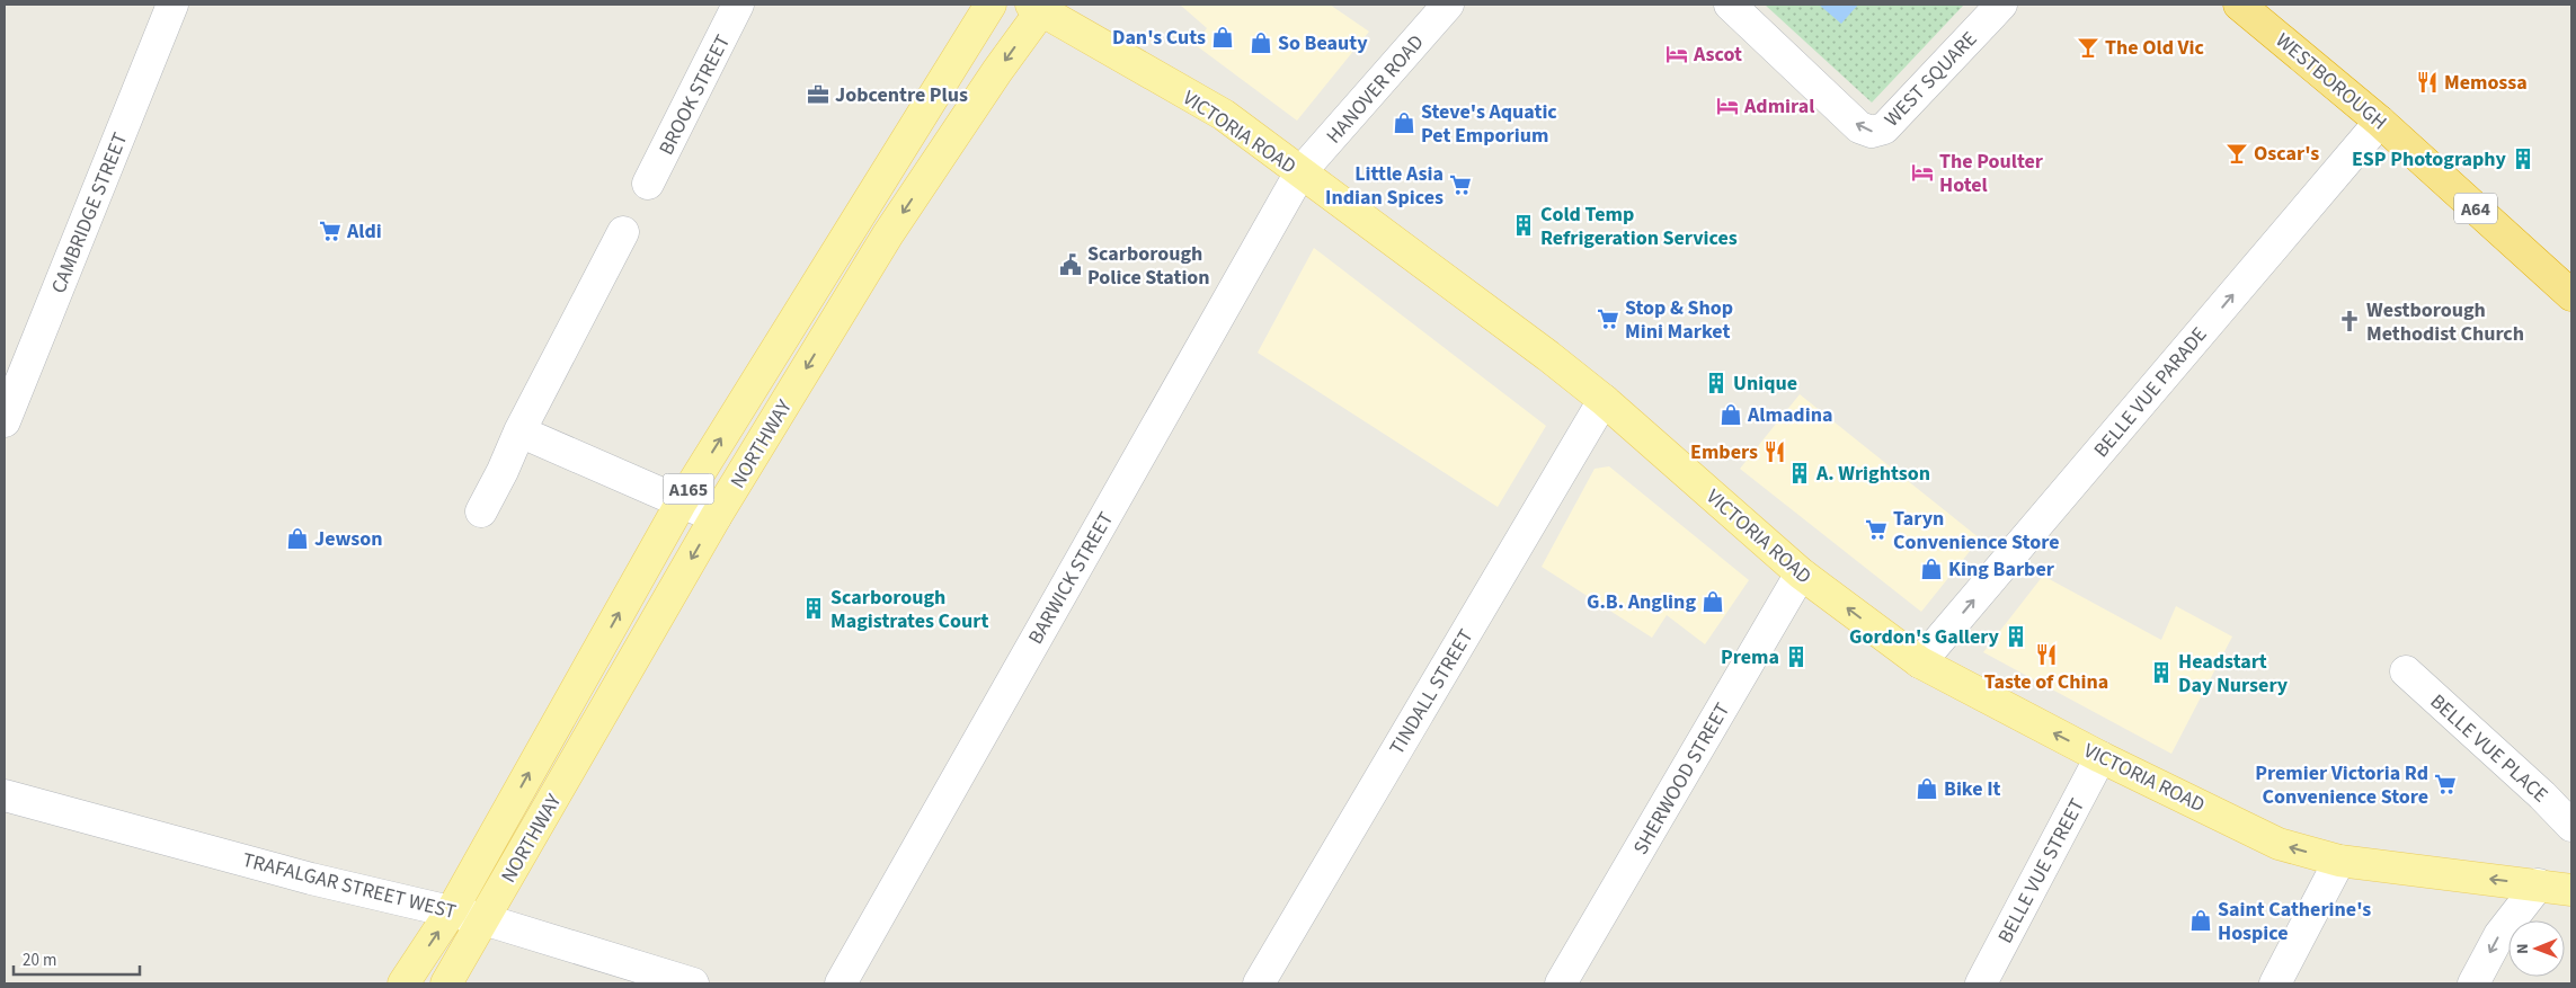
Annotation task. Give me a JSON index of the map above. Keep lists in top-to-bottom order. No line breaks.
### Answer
{"streets":{"highway":["WESTBOROUGH","A64"],"main road":["VICTORIA ROAD","NORTHWAY","A165"],"street":["WEST SQUARE","HANOVER ROAD","BROOK STREET","CAMBRIDGE STREET","BELLE VUE PARADE","BARWICK STREET","TINDALL STREET","BELLE VUE PLACE","SHERWOOD STREET","BELLE VUE STREET","TRAFALGAR STREET WEST"]},"crossings":[["WESTBOROUGH","BELLE VUE PARADE"],["HANOVER ROAD","VICTORIA ROAD"],["HANOVER ROAD","BARWICK STREET"],["VICTORIA ROAD","BELLE VUE PARADE"],["VICTORIA ROAD","NORTHWAY"],["VICTORIA ROAD","BARWICK STREET"],["VICTORIA ROAD","TINDALL STREET"],["VICTORIA ROAD","SHERWOOD STREET"],["VICTORIA ROAD","BELLE VUE STREET"],["NORTHWAY","TRAFALGAR STREET WEST"]],"one_way":["VICTORIA ROAD","BELLE VUE PARADE"],"places":{"shop":["Dan's Cuts","So Beauty","Steve's Aquatic Pet Emporium","Almadina","Jewson","King Barber","G.B. Angling","Bike It","Saint Catherine's Hospice"],"bar":["The Old Vic","Oscar's"],"hotel":["Ascot","Admiral","The Poulter Hotel"],"restaurant":["Memossa","Embers","Taste of China"],"office":["Jobcentre Plus"],"building":["ESP Photography","Cold Temp Refrigeration Services","Unique","A. Wrightson","Scarborough Magistrates Court","Gordon's Gallery","Prema","Headstart Day Nursery"],"supermarket":["Little Asia Indian Spices","Aldi","Stop & Shop Mini Market","Taryn Convenience Store","Premier Victoria Rd Convenience Store"],"public building":["Scarborough Police Station"],"church":["Westborough Methodist Church"]},"scale_bar":"20 m","north":"left"}
